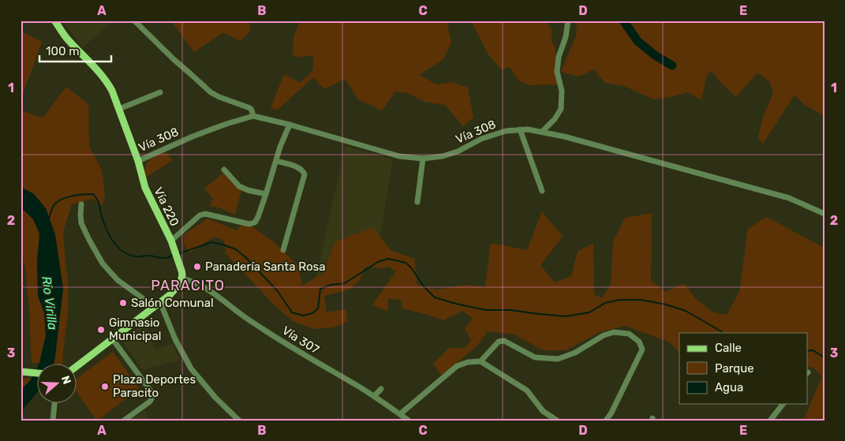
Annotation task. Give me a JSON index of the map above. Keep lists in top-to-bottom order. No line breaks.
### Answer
{"streets":{"main road":["Vía 220"],"street":["Vía 308","Vía 307"]},"crossings":[["Vía 308","Vía 220"],["Vía 220","Vía 307"]],"districts":["PARACITO"],"water":["Río Virilla"],"places":["Panadería Santa Rosa","Salón Comunal","Gimnasio Municipal","Plaza Deportes Paracito"],"legend":["Calle","Parque","Agua"],"scale_bar":"100 m","north":"right","grid":{"columns":["A","B","C","D","E"],"rows":["1","2","3"]}}
